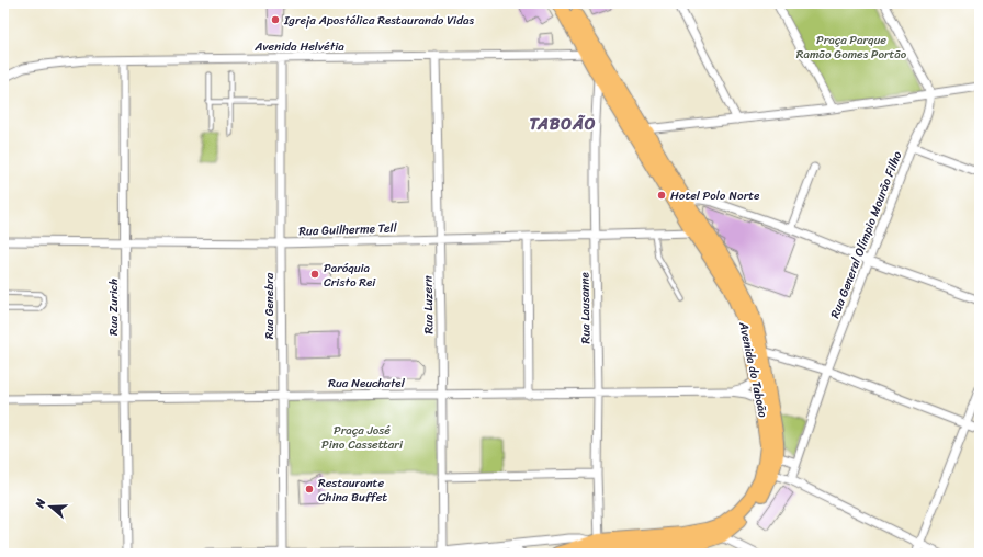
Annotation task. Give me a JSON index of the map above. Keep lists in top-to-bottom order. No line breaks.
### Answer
{"streets":{"main road":["Avenida do Taboão"],"street":["Avenida Helvétia","Rua Guilherme Tell","Rua General Olímpio Mourão Filho","Rua Luzern","Rua Genebra","Rua Zurich","Rua Lausanne","Rua Neuchatel"]},"crossings":[["Avenida Helvétia","Rua Luzern"],["Avenida Helvétia","Rua Genebra"],["Avenida Helvétia","Rua Zurich"],["Avenida Helvétia","Avenida do Taboão"],["Rua Guilherme Tell","Rua Luzern"],["Rua Guilherme Tell","Rua Genebra"],["Rua Guilherme Tell","Rua Zurich"],["Rua Guilherme Tell","Rua Lausanne"],["Rua Guilherme Tell","Avenida do Taboão"],["Rua Luzern","Rua Neuchatel"],["Rua Genebra","Rua Neuchatel"],["Rua Zurich","Rua Neuchatel"],["Rua Lausanne","Avenida do Taboão"],["Rua Lausanne","Rua Neuchatel"],["Avenida do Taboão","Rua Neuchatel"]],"districts":["TABOÃO"],"parks":["Praça Parque Ramão Gomes Portão","Praça José Pino Cassettari"],"places":["Igreja Apostólica Restaurando Vidas","Hotel Polo Norte","Paróquia Cristo Rei","Restaurante China Buffet"],"north":"left"}
